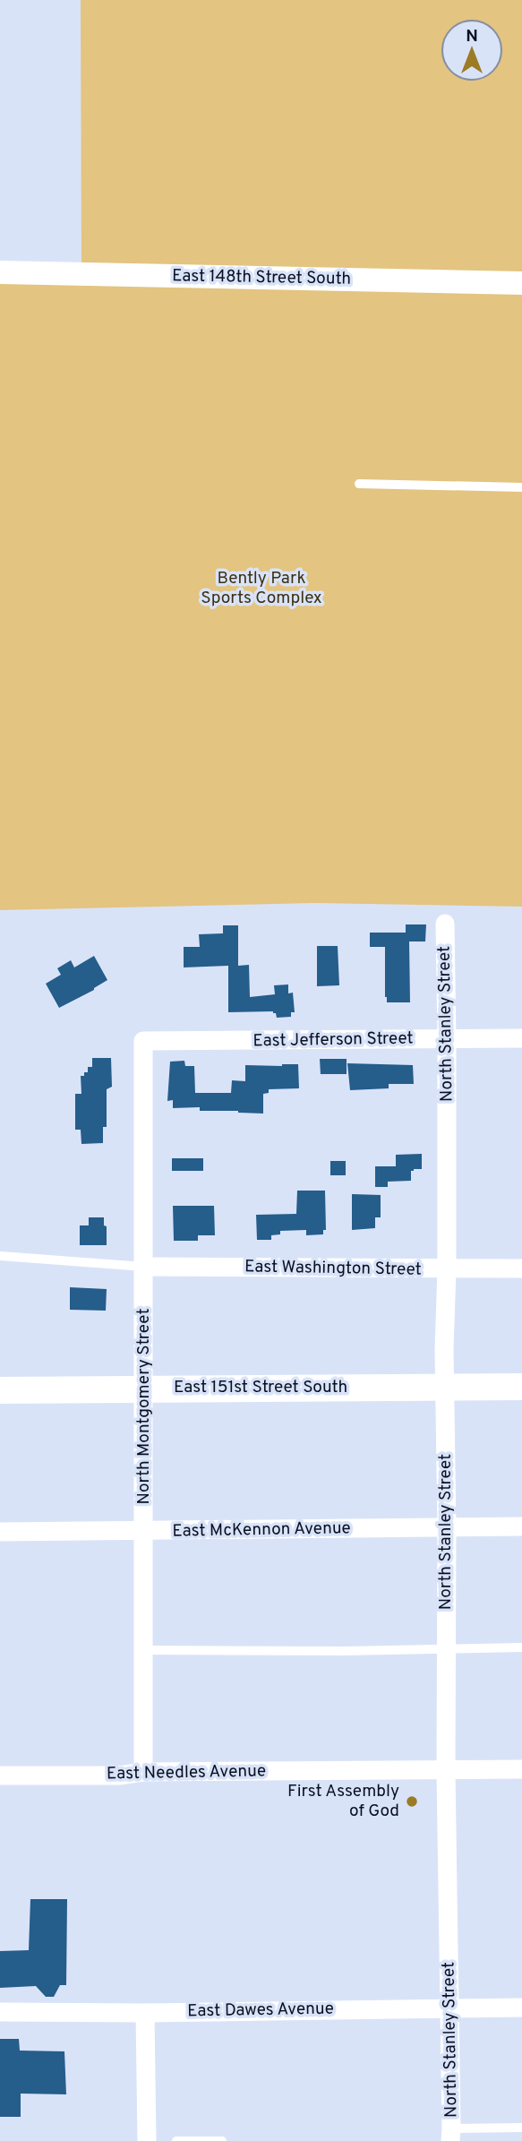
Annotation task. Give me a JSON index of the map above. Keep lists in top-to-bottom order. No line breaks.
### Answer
{"streets":{"main road":["East 151st Street South"],"street":["East 148th Street South","North Stanley Street","East Jefferson Street","East Washington Street","North Montgomery Street","East McKennon Avenue","East Needles Avenue","East Dawes Avenue"]},"crossings":[["North Stanley Street","East Jefferson Street"],["North Stanley Street","East Washington Street"],["North Stanley Street","East 151st Street South"],["North Stanley Street","East McKennon Avenue"],["North Stanley Street","East Needles Avenue"],["North Stanley Street","East Dawes Avenue"],["East Jefferson Street","North Montgomery Street"],["East Washington Street","North Montgomery Street"],["East 151st Street South","North Montgomery Street"],["North Montgomery Street","East McKennon Avenue"],["North Montgomery Street","East Needles Avenue"]],"parks":["Bently Park Sports Complex"],"places":["First Assembly of God"],"north":"top"}
